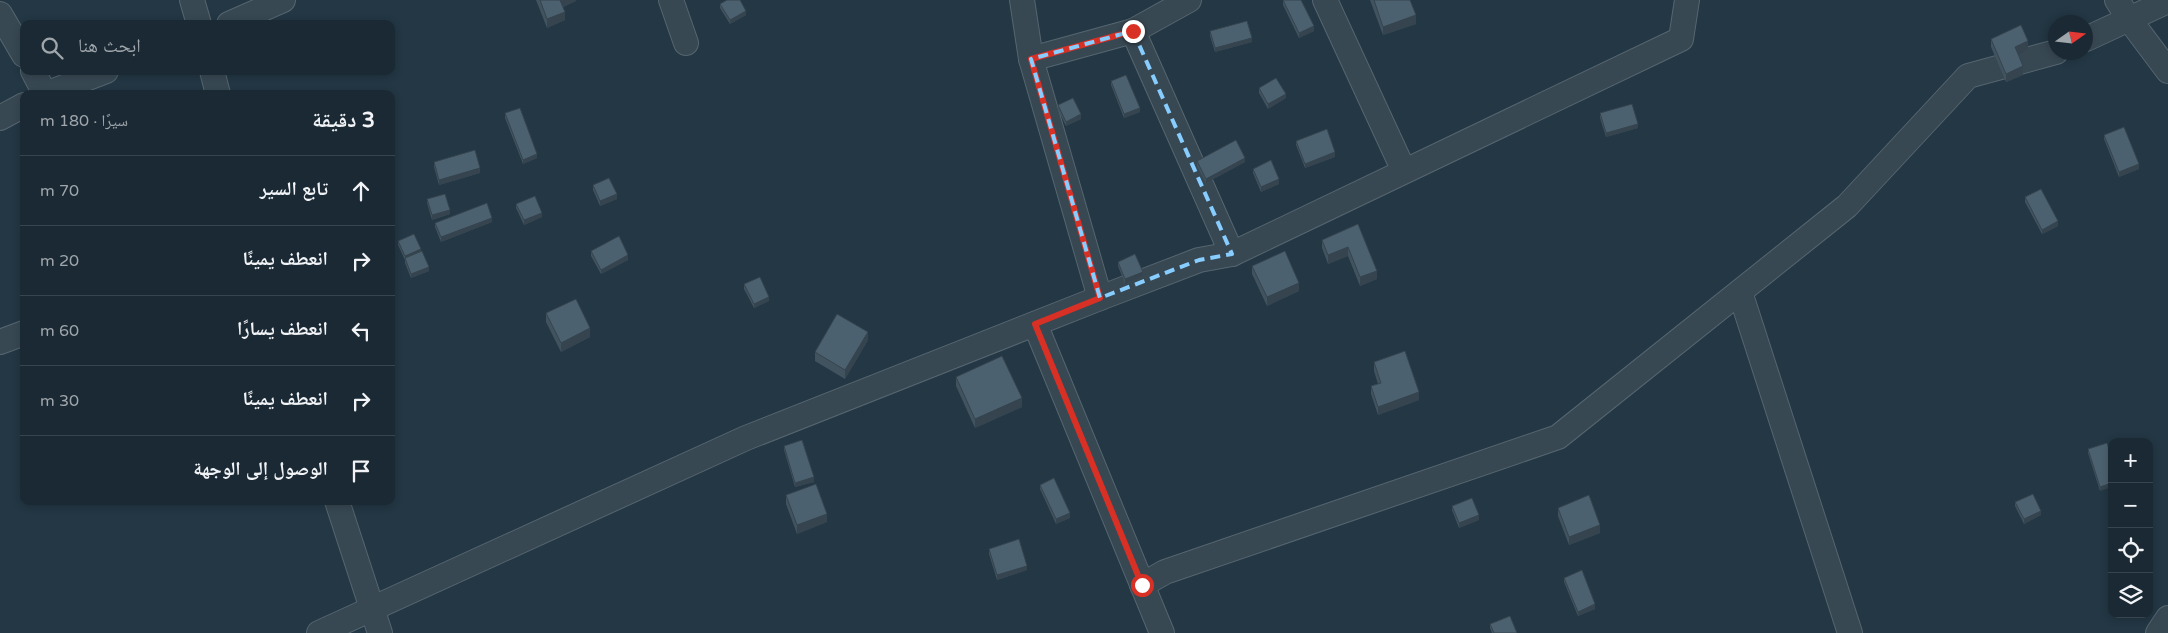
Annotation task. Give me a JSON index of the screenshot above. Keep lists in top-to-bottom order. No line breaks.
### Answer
{"north":"right","page":{"search":"ابحث هنا","heading":["3 دقيقة","سيرًا · 180 m"],"list":[["تابع السير","70 m"],["انعطف يمينًا","20 m"],["انعطف يسارًا","60 m"],["انعطف يمينًا","30 m"],"الوصول إلى الوجهة"],"map_buttons":["+","−"]}}
